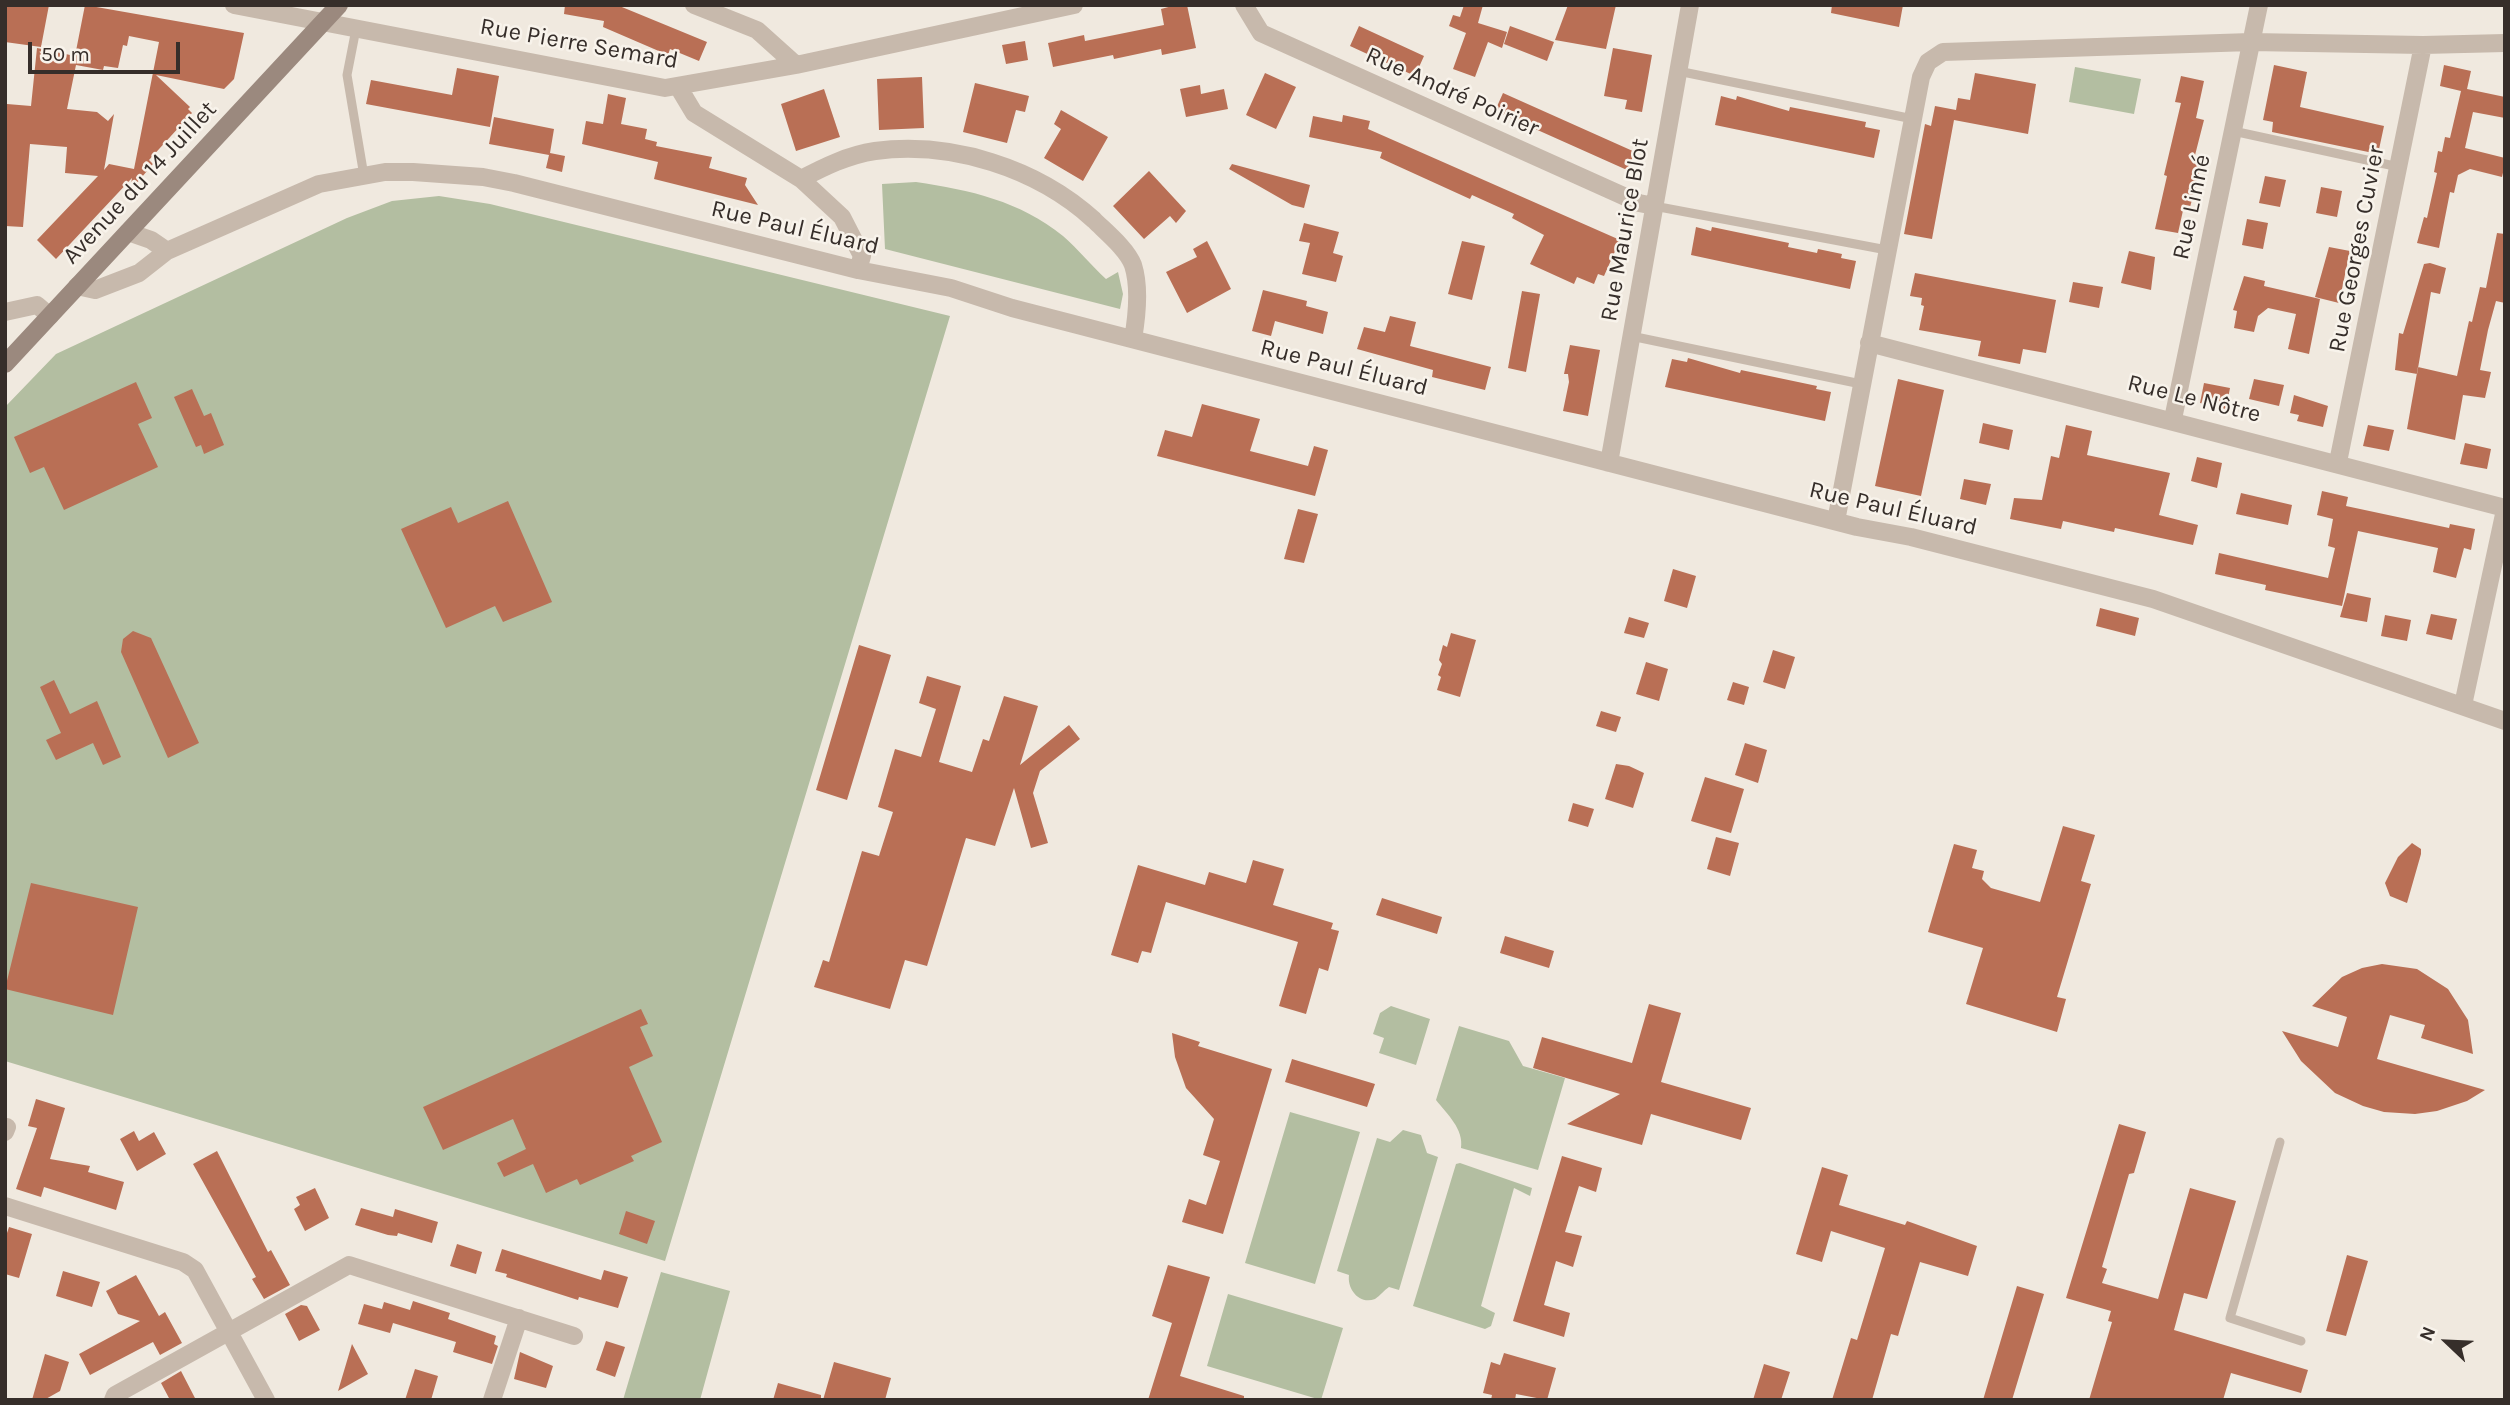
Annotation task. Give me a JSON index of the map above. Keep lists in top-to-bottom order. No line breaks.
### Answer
{"streets":{"main road":["Avenue du 14 Juillet"],"street":["Rue Pierre Semard","Rue André Poirier","Rue Linné","Rue Paul Éluard","Rue Maurice Blot","Rue Georges Cuvier","Rue Le Nôtre"]},"crossings":[["Rue Pierre Semard","Avenue du 14 Juillet"],["Rue André Poirier","Rue Maurice Blot"],["Avenue du 14 Juillet","Rue Paul Éluard"],["Rue Linné","Rue Le Nôtre"],["Rue Paul Éluard","Rue Maurice Blot"],["Rue Georges Cuvier","Rue Le Nôtre"]],"scale_bar":"50 m","north":"top left"}
